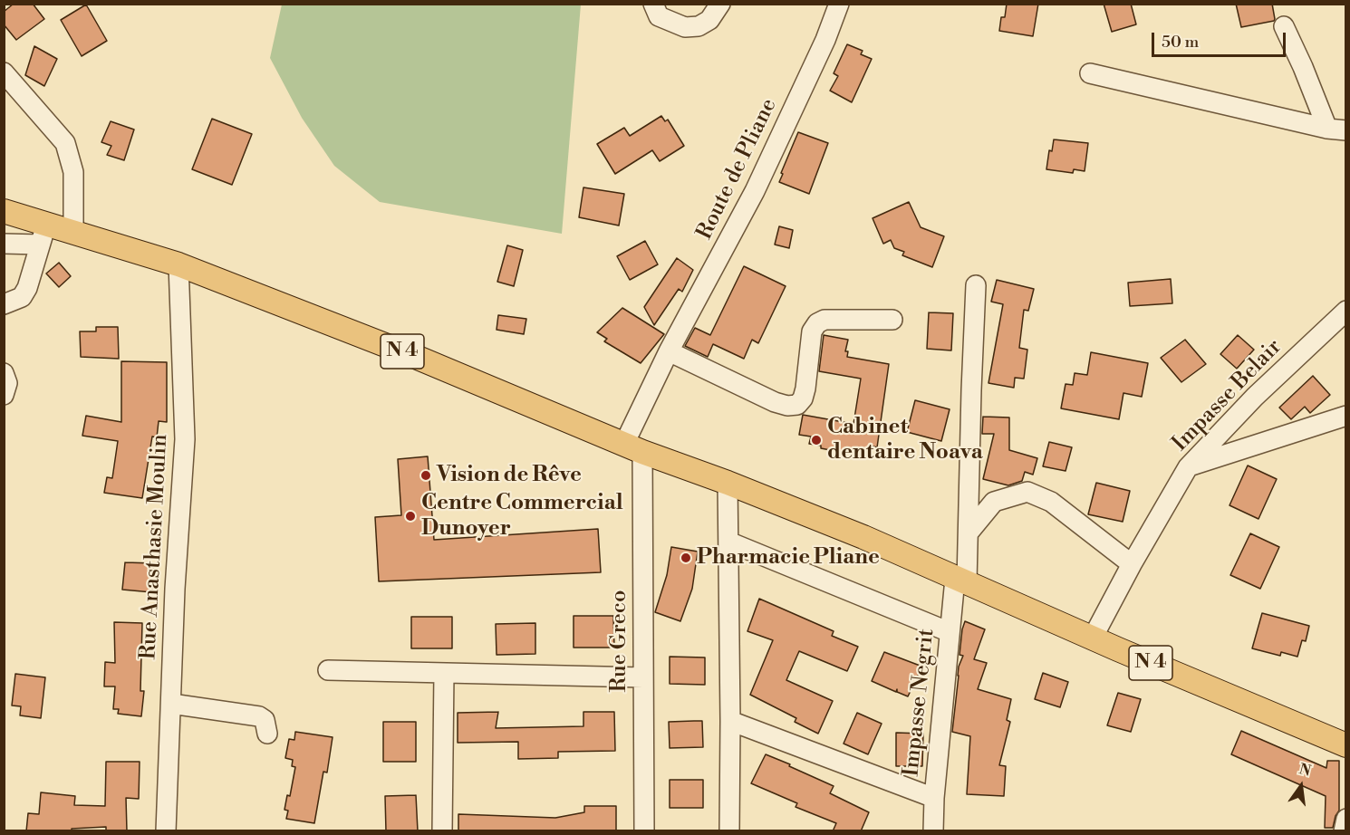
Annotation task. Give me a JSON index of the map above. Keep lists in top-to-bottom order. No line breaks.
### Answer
{"streets":{"main road":["N 4"],"street":["Route de Pliane","Impasse Belair","Rue Anasthasie Moulin","Rue Greco","Impasse Negrit"]},"crossings":[["Route de Pliane","N 4"],["Route de Pliane","Rue Greco"],["N 4","Impasse Belair"],["N 4","Rue Anasthasie Moulin"],["N 4","Rue Greco"],["N 4","Impasse Negrit"]],"places":["Cabinet dentaire Noava","Vision de Rêve","Centre Commercial Dunoyer","Pharmacie Pliane"],"scale_bar":"50 m","north":"top"}
